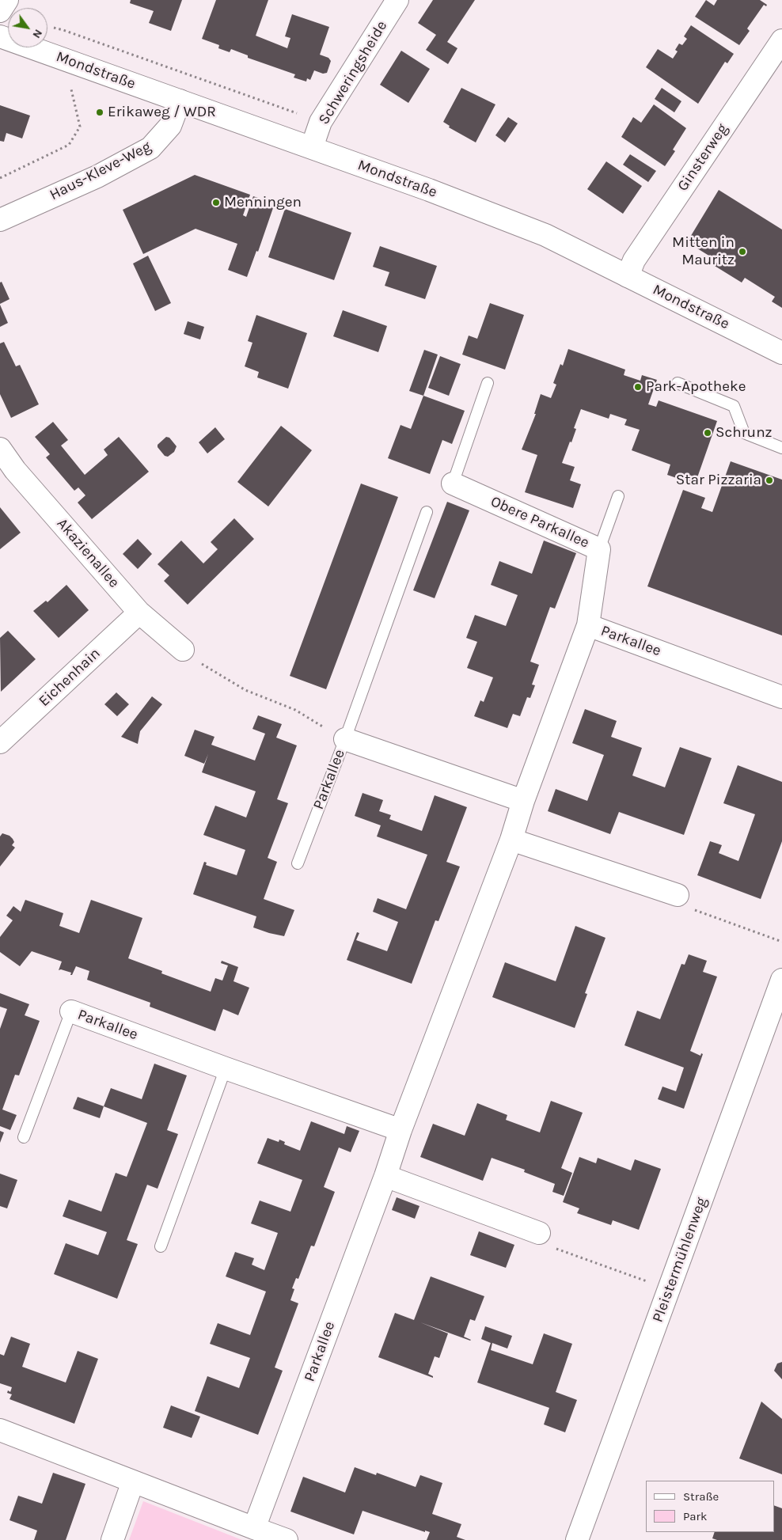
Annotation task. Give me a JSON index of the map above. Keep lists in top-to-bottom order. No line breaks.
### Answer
{"streets":{"street":["Mondstraße","Schweringsheide","Ginsterweg","Haus-Kleve-Weg","Obere Parkallee","Akazienallee","Parkallee","Eichenhain","Pleistermühlenweg"]},"crossings":[["Mondstraße","Schweringsheide"],["Mondstraße","Ginsterweg"],["Mondstraße","Haus-Kleve-Weg"],["Obere Parkallee","Parkallee"],["Akazienallee","Eichenhain"]],"places":["Erikaweg / WDR","Menningen","Mitten in Mauritz","Park-Apotheke","Schrunz","Star Pizzaria"],"legend":["Straße","Park"],"north":"bottom right"}
